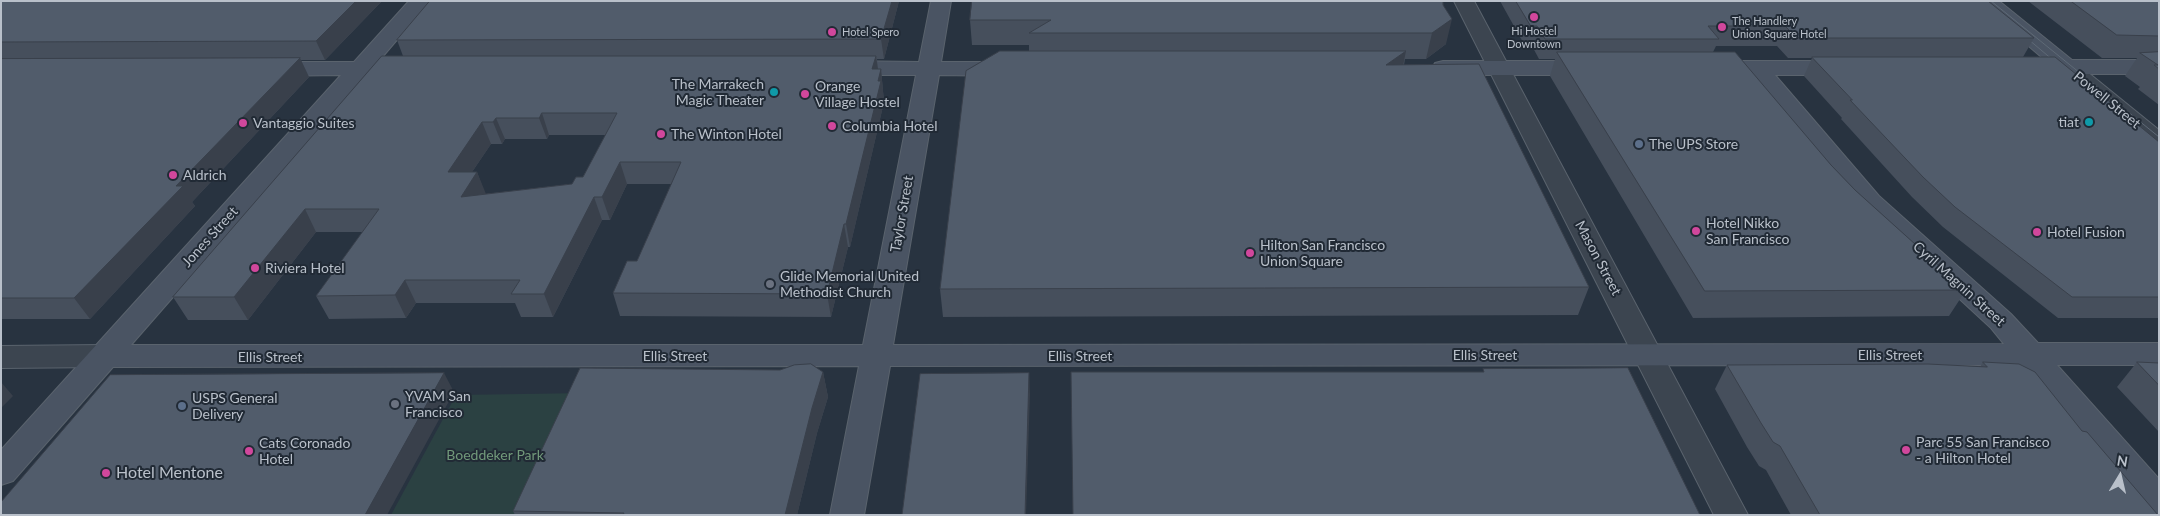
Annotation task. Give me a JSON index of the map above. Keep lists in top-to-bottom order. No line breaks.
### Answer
{"streets":{"main road":["Powell Street","Taylor Street","Jones Street","Cyril Magnin Street","Ellis Street"],"street":["Mason Street"]},"crossings":[["Taylor Street","Ellis Street"],["Jones Street","Ellis Street"],["Mason Street","Ellis Street"],["Cyril Magnin Street","Ellis Street"]],"parks":["Boeddeker Park"],"places":["Hi Hostel Downtown","The Handlery Union Square Hotel","Hotel Spero","The Marrakech Magic Theater","Orange Village Hostel","tiat","Vantaggio Suites","Columbia Hotel","The Winton Hotel","The UPS Store","Aldrich","Hotel Nikko San Francisco","Hotel Fusion","Hilton San Francisco Union Square","Riviera Hotel","Glide Memorial United Methodist Church","YVAM San Francisco","USPS General Delivery","Parc 55 San Francisco - a Hilton Hotel","Cats Coronado Hotel","Hotel Mentone"],"north":"top"}
